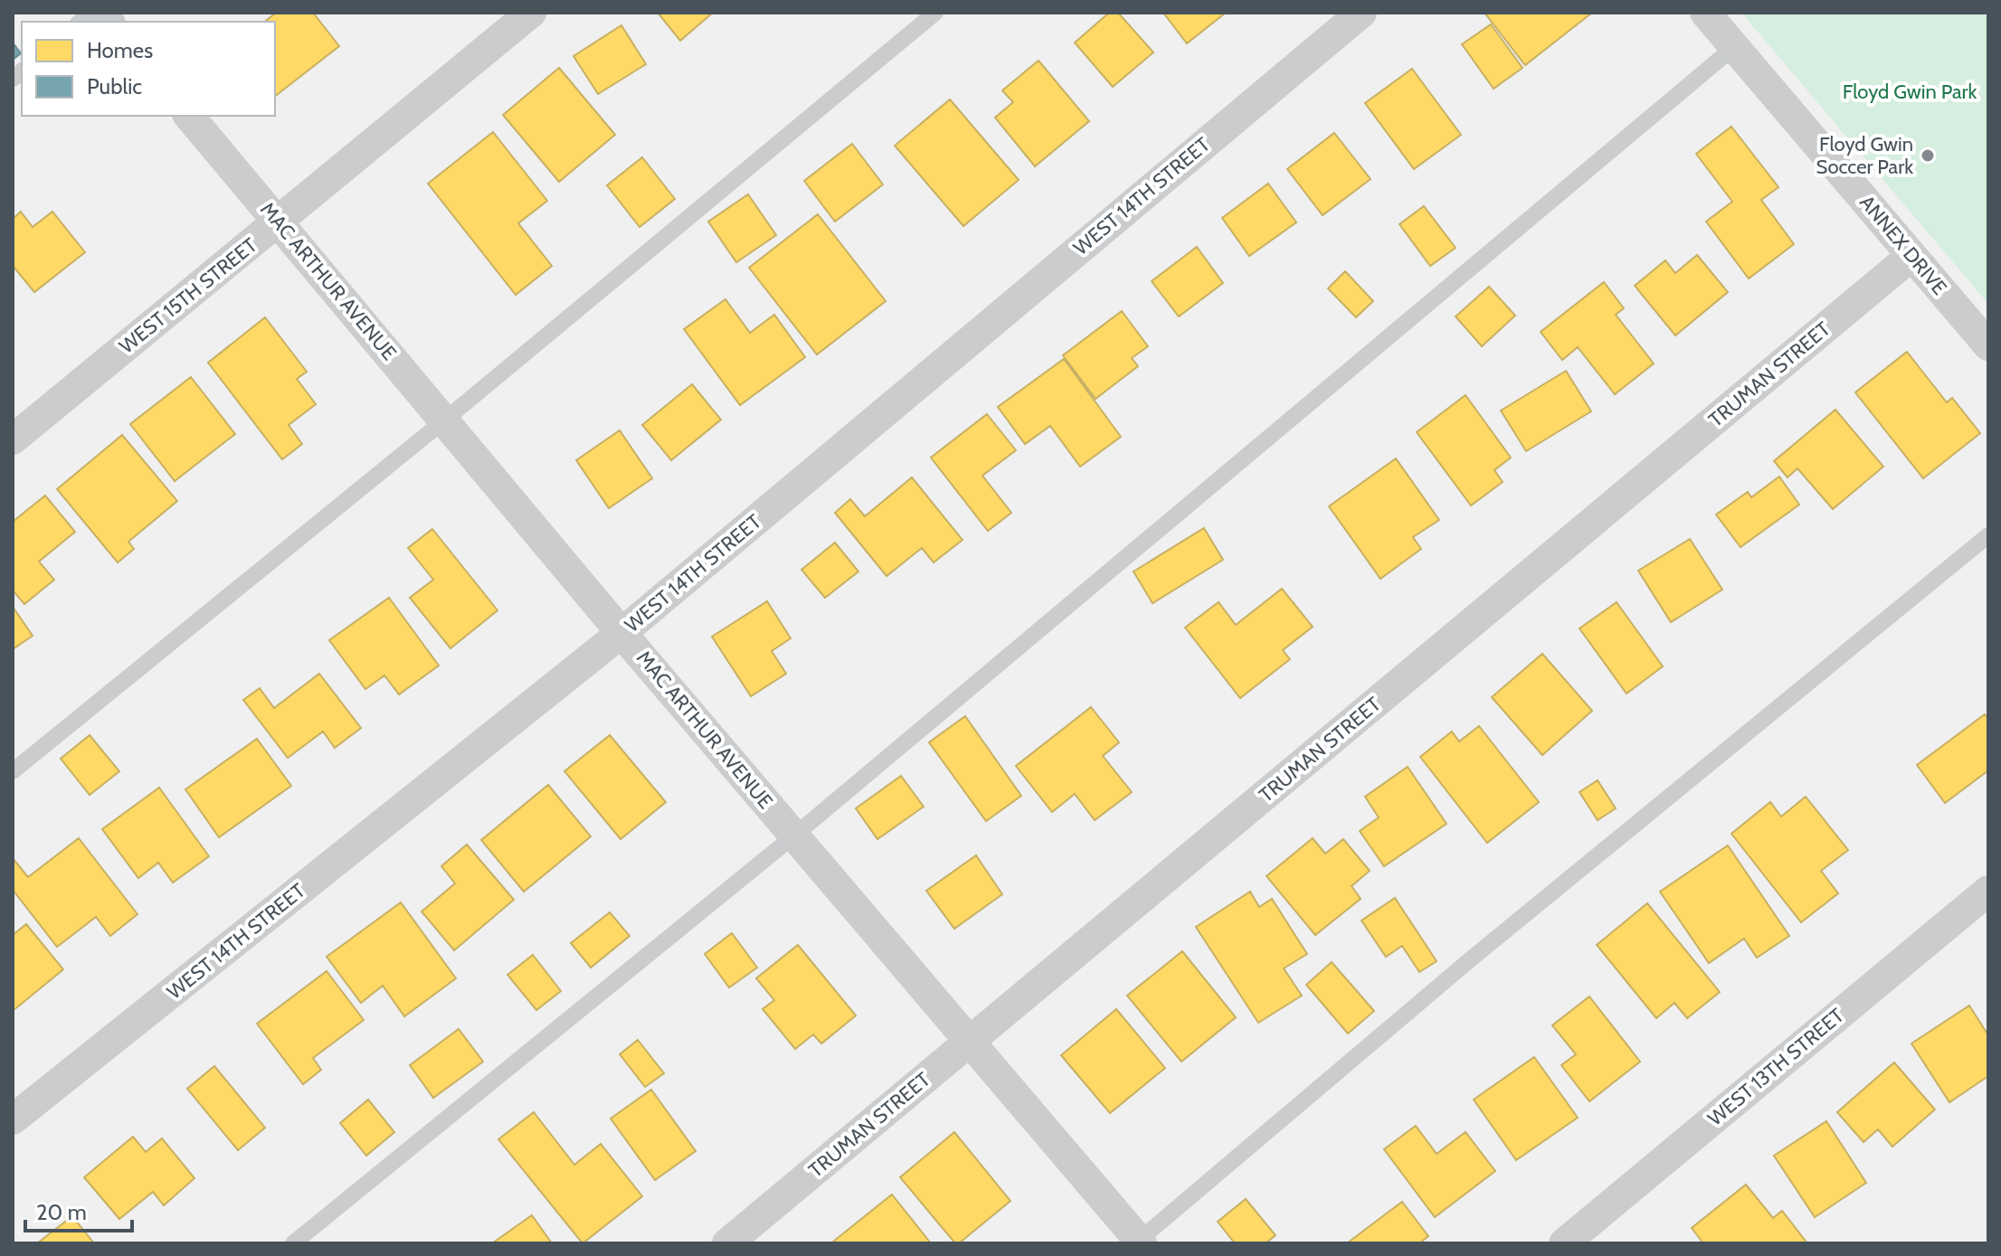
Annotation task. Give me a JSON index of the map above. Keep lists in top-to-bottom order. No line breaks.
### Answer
{"streets":{"street":["WEST 14TH STREET","ANNEX DRIVE","MAC ARTHUR AVENUE","WEST 15TH STREET","TRUMAN STREET","WEST 13TH STREET"]},"crossings":[["WEST 14TH STREET","MAC ARTHUR AVENUE"],["ANNEX DRIVE","TRUMAN STREET"],["MAC ARTHUR AVENUE","WEST 15TH STREET"],["MAC ARTHUR AVENUE","TRUMAN STREET"]],"parks":["Floyd Gwin Park"],"places":["Floyd Gwin Soccer Park"],"legend":["Homes","Public"],"scale_bar":"20 m"}
